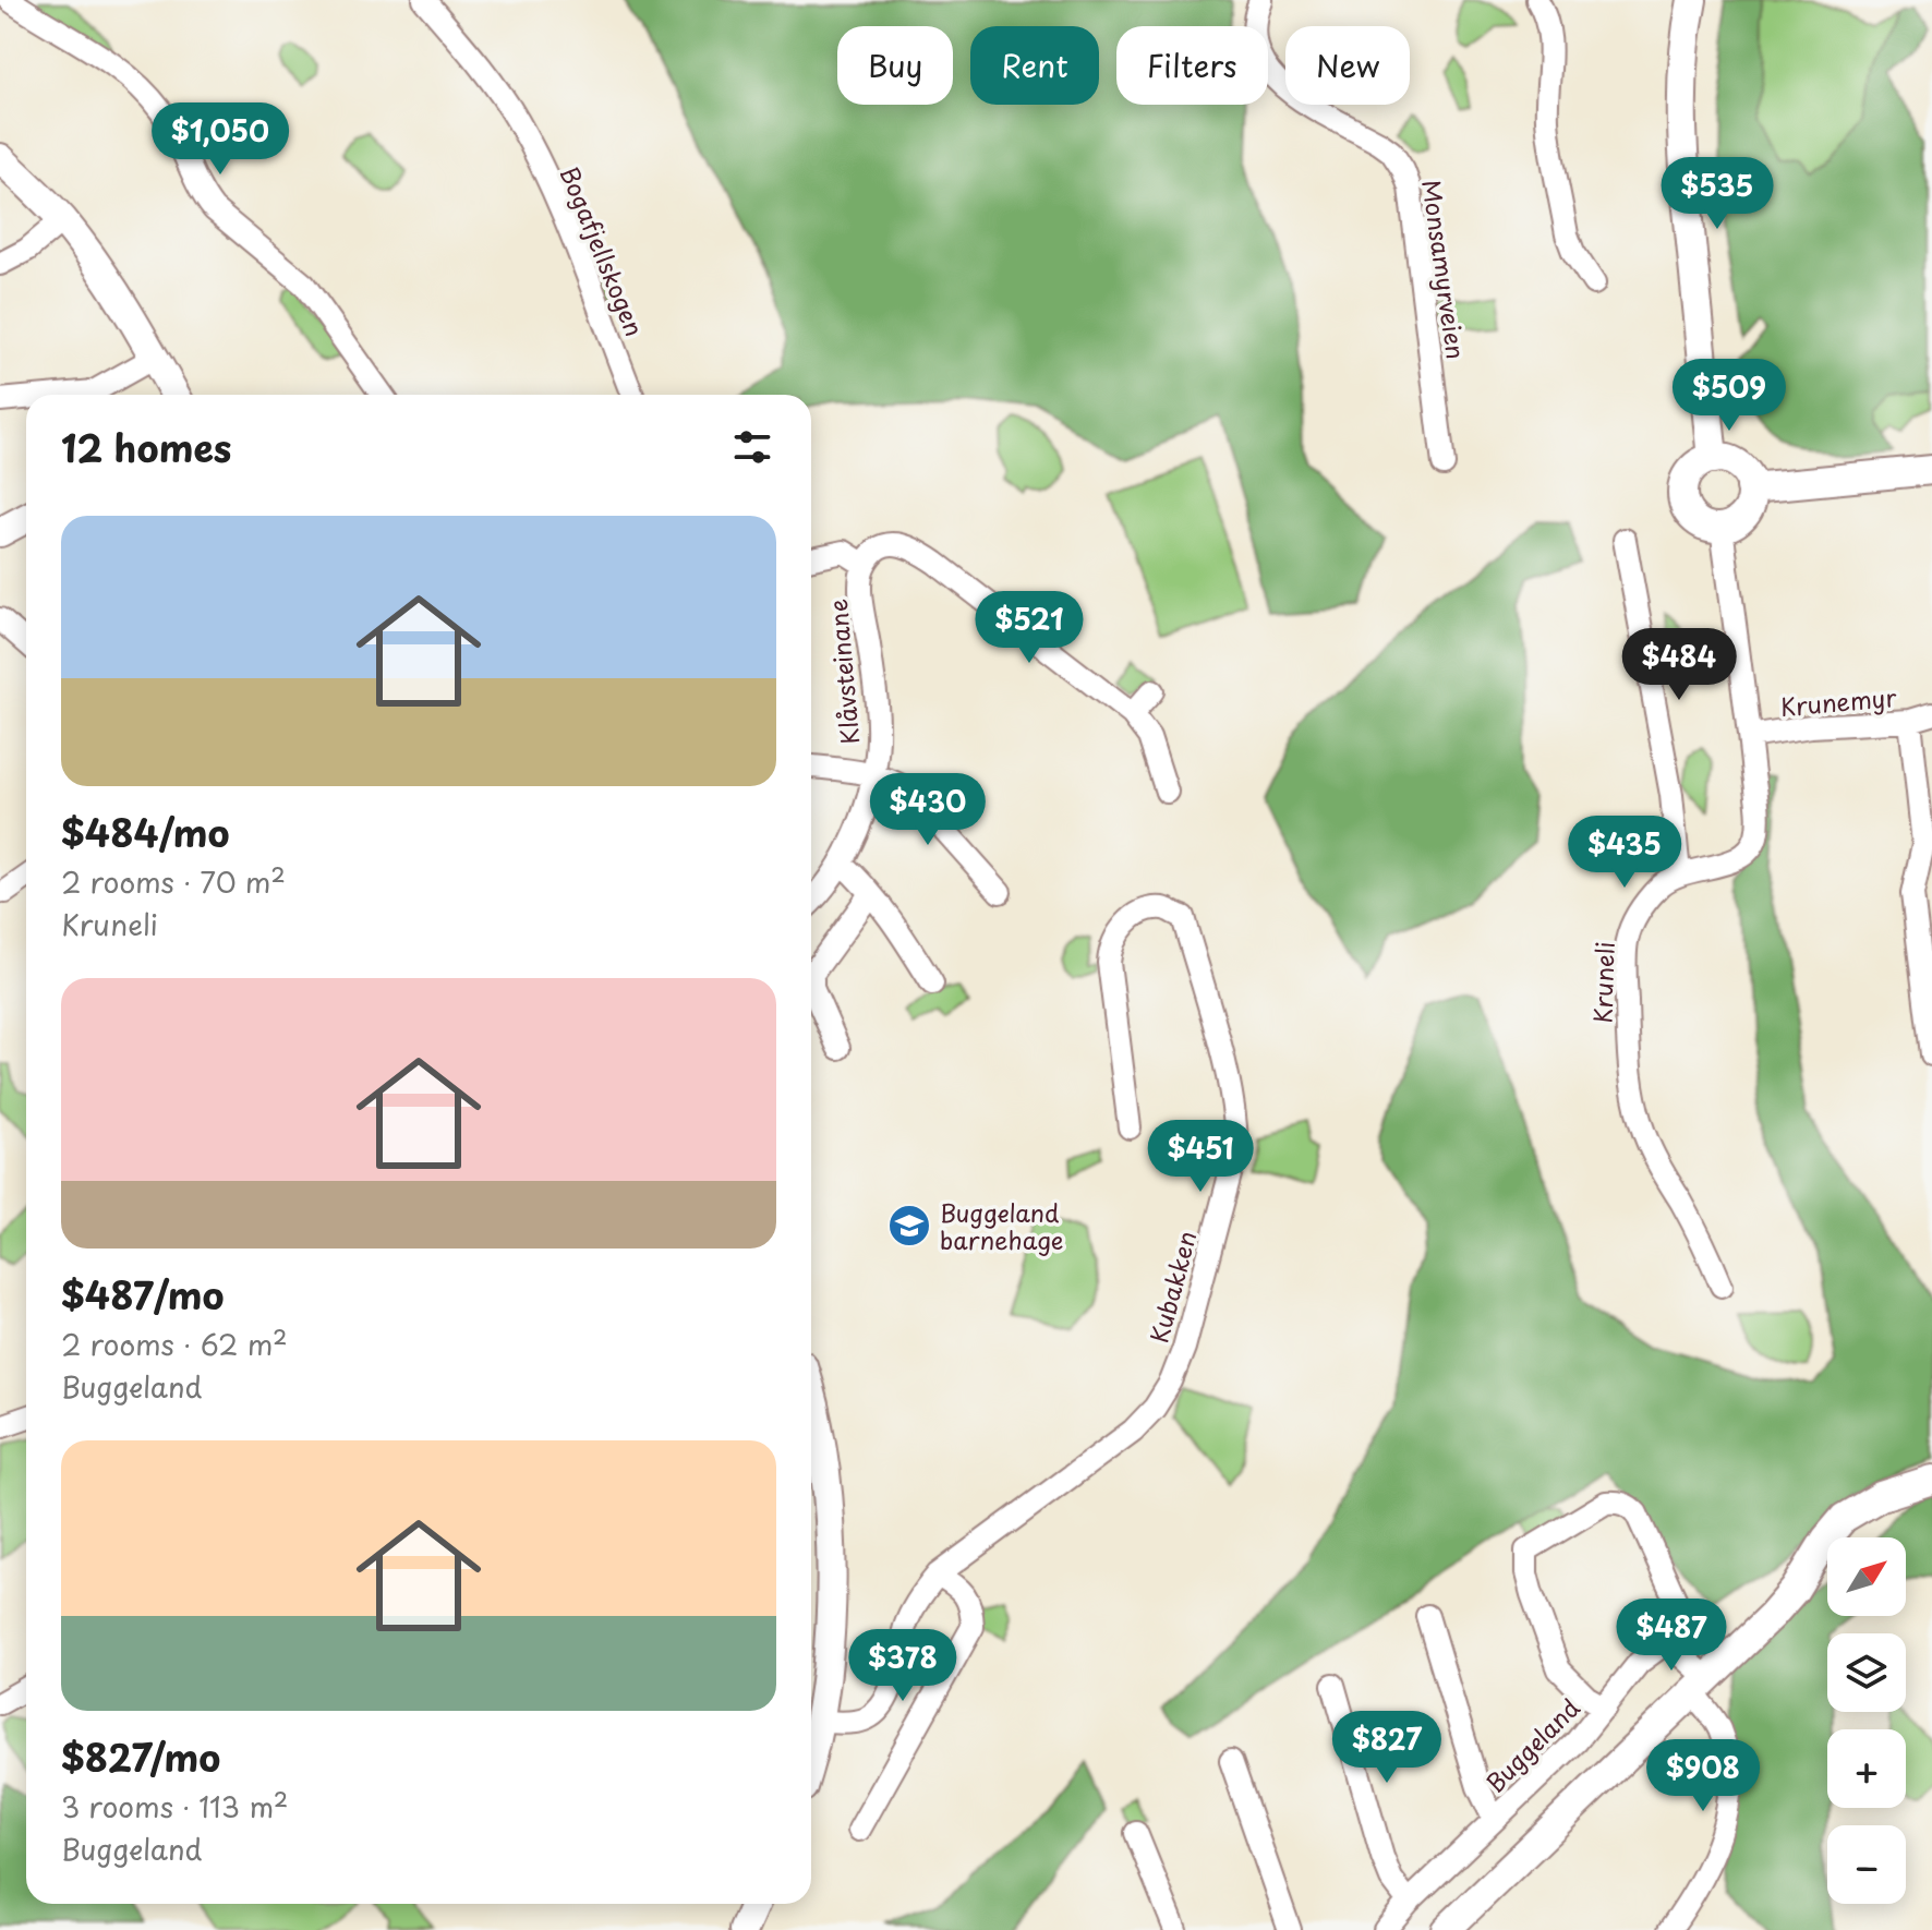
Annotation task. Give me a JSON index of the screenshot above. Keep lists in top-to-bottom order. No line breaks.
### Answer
{"streets":{"street":["Bogafjellskogen","Monsamyrveien","Klåvsteinane","Krunemyr","Kruneli","Kubakken","Buggeland"]},"crossings":[["Krunemyr","Kruneli"]],"places":{"school or university":["Buggeland barnehage"]},"north":"top right","page":{"chip":["Buy","Rent","Filters","New"],"price":["$1,050","$535","$509","$521","$484","$430","$435","$451","$487","$378","$827","$908"],"heading":"12 homes","list":[{"name":"$484/mo","note":"2 rooms · 70 m² · Kruneli"},{"name":"$487/mo","note":"2 rooms · 62 m² · Buggeland"},{"name":"$827/mo","note":"3 rooms · 113 m² · Buggeland"}],"map_buttons":["+","−"]}}
